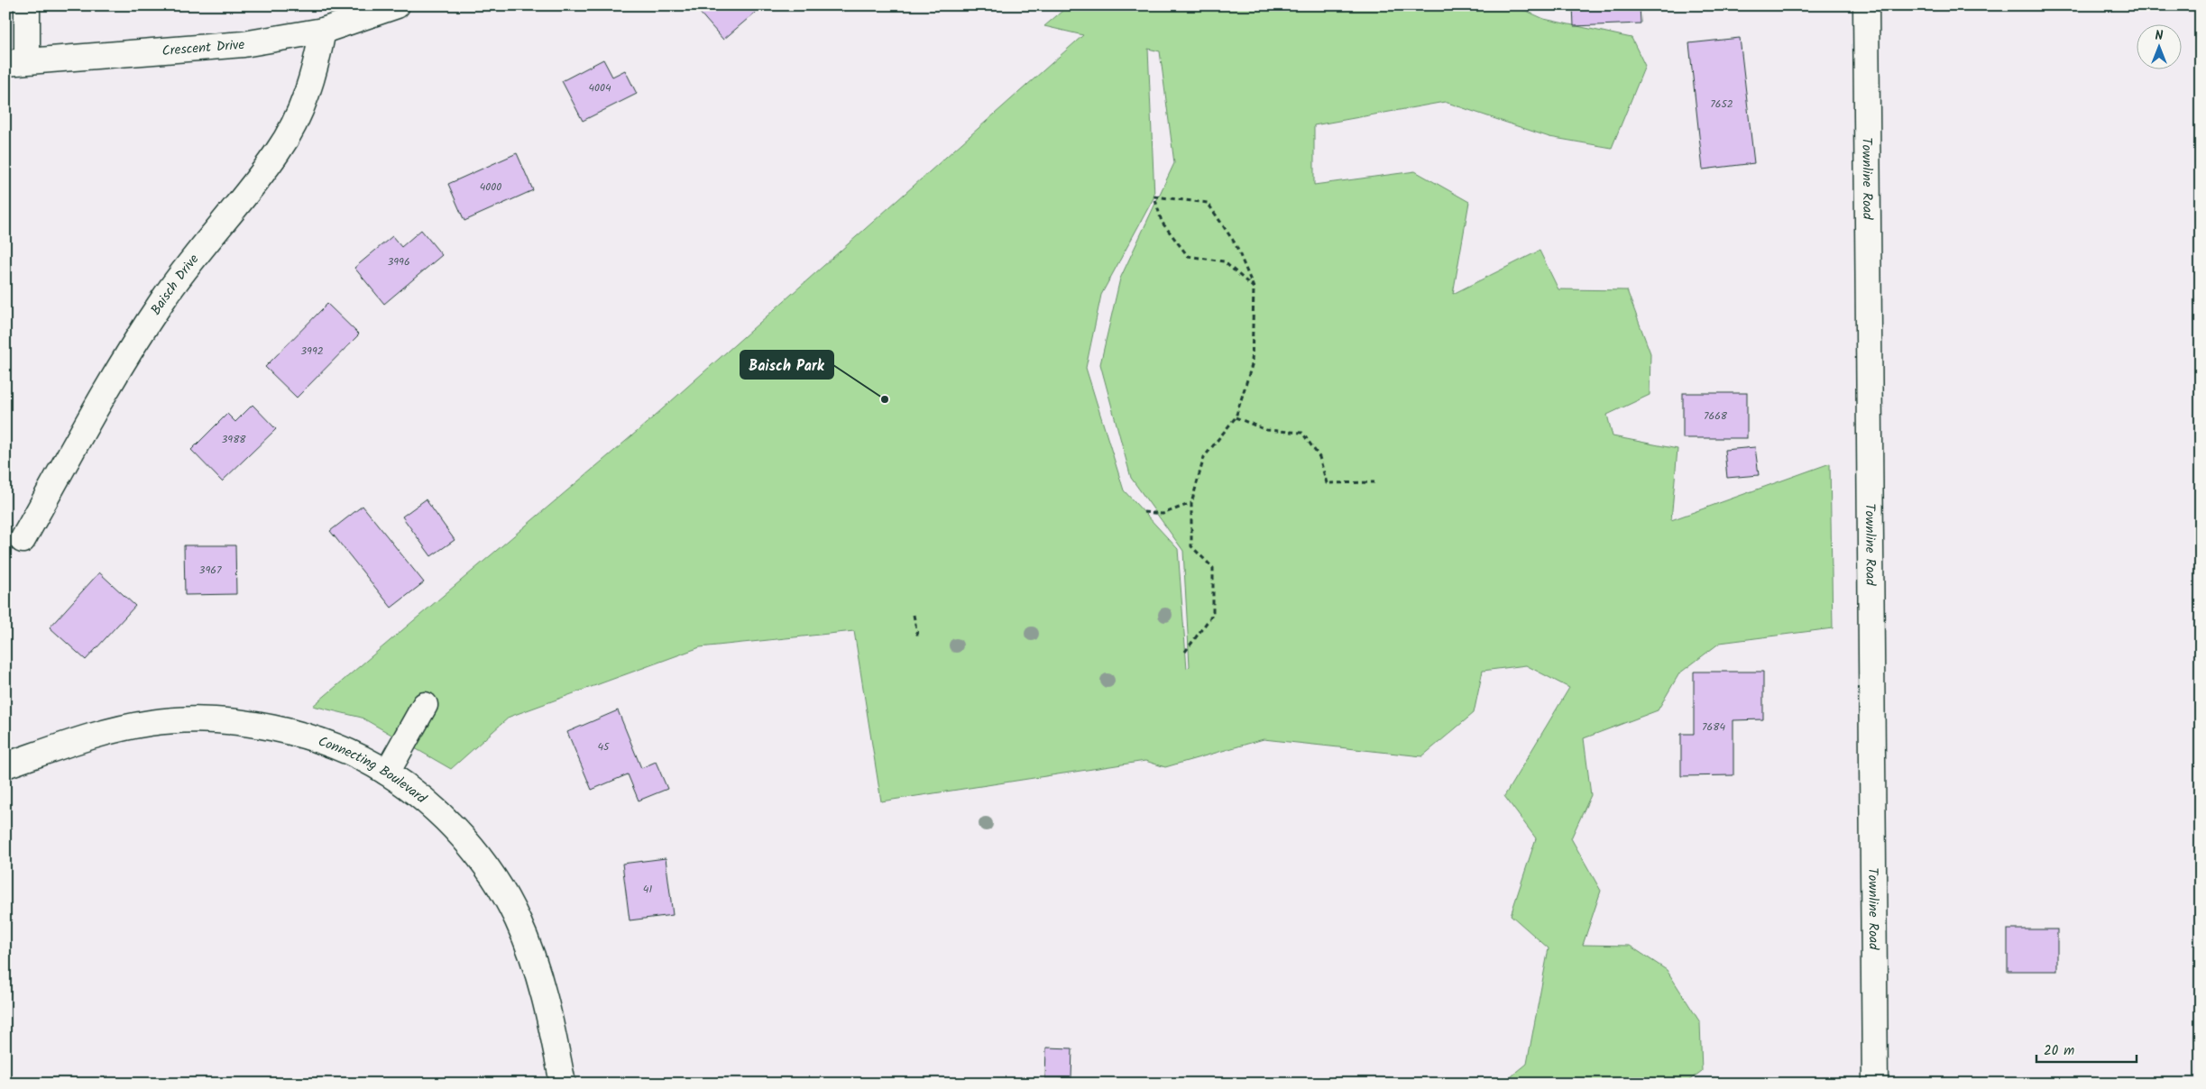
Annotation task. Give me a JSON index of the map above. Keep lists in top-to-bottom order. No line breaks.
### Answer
{"streets":{"street":["Crescent Drive","Townline Road","Baisch Drive","Connecting Boulevard"]},"crossings":[["Crescent Drive","Baisch Drive"]],"places":["Baisch Park"],"house_numbers":["4004","7652","4000","3996","3992","7668","3988","3967","7684","45","41"],"scale_bar":"20 m","north":"top"}
